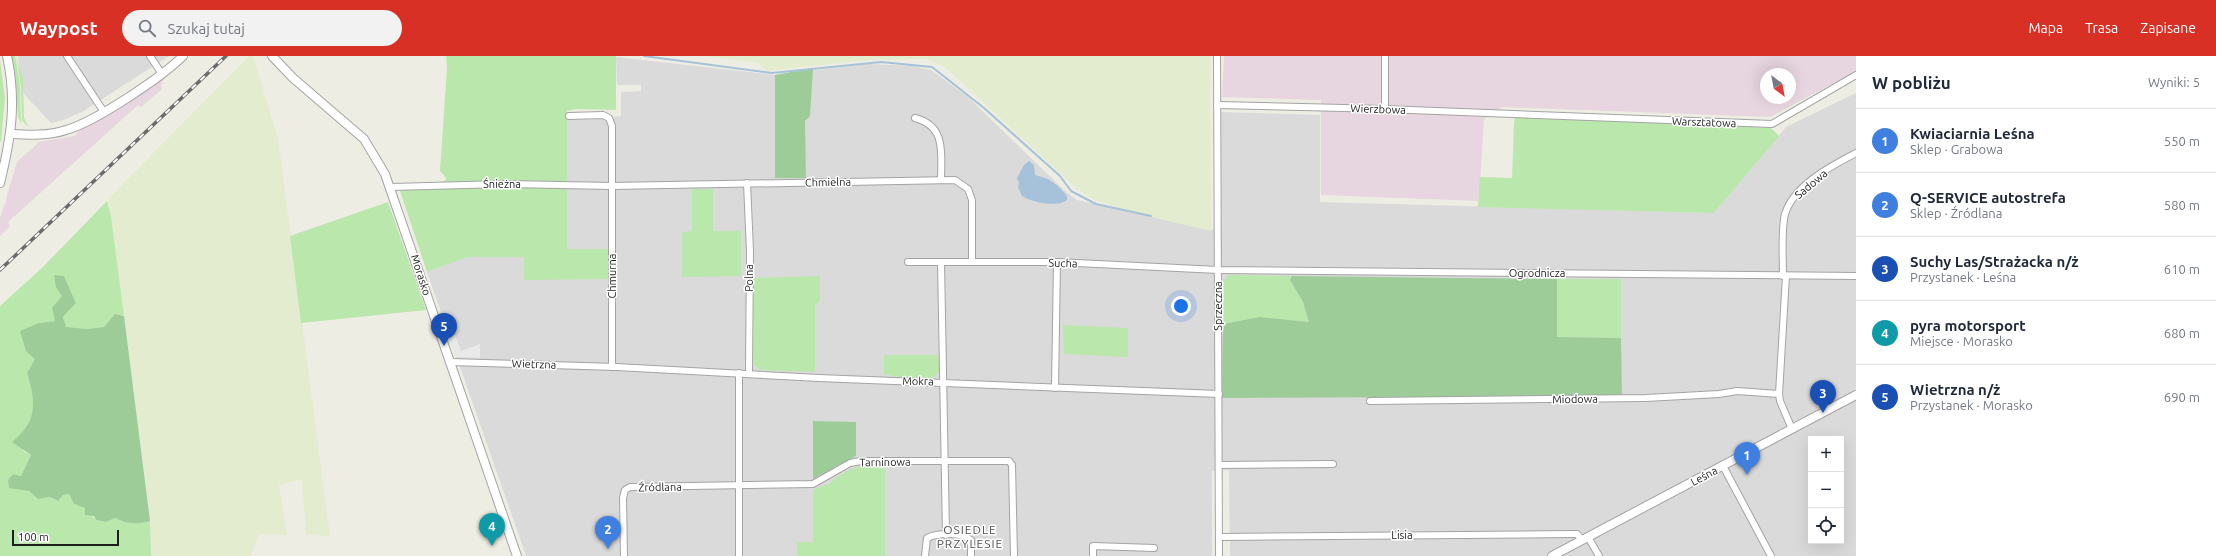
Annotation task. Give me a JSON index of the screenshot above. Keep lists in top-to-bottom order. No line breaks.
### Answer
{"streets":{"street":["Wierzbowa","Warsztatowa","Chmielna","Śnieżna","Sadowa","Sucha","Ogrodnicza","Morasko","Chmurna","Polna","Sprzeczna","Wietrzna","Mokra","Miodowa","Tarninowa","Leśna","Źródlana","Lisia"]},"crossings":[["Wierzbowa","Warsztatowa"],["Wierzbowa","Sprzeczna"],["Chmielna","Śnieżna"],["Chmielna","Sucha"],["Chmielna","Chmurna"],["Chmielna","Polna"],["Śnieżna","Morasko"],["Śnieżna","Chmurna"],["Sadowa","Ogrodnicza"],["Sadowa","Miodowa"],["Sadowa","Leśna"],["Sucha","Ogrodnicza"],["Sucha","Sprzeczna"],["Ogrodnicza","Sprzeczna"],["Morasko","Wietrzna"],["Chmurna","Wietrzna"],["Chmurna","Mokra"],["Polna","Mokra"],["Sprzeczna","Mokra"],["Sprzeczna","Lisia"],["Wietrzna","Mokra"],["Tarninowa","Źródlana"],["Leśna","Lisia"]],"districts":["OSIEDLE PRZYLESIE"],"scale_bar":"100 m","north":"bottom right","page":{"header":"Waypost","search":"Szukaj tutaj","nav":["Mapa","Trasa","Zapisane"],"heading":["W pobliżu","Wyniki: 5"],"list":[{"mark":"1","name":"Kwiaciarnia Leśna","note":"Sklep · Grabowa","value":"550 m"},{"mark":"2","name":"Q-SERVICE autostrefa","note":"Sklep · Źródlana","value":"580 m"},{"mark":"3","name":"Suchy Las/Strażacka n/ż","note":"Przystanek · Leśna","value":"610 m"},{"mark":"4","name":"pyra motorsport","note":"Miejsce · Morasko","value":"680 m"},{"mark":"5","name":"Wietrzna n/ż","note":"Przystanek · Morasko","value":"690 m"}],"pins":["5","3","1","4","2"],"map_buttons":["+","−"],"scale":"100 m"}}
